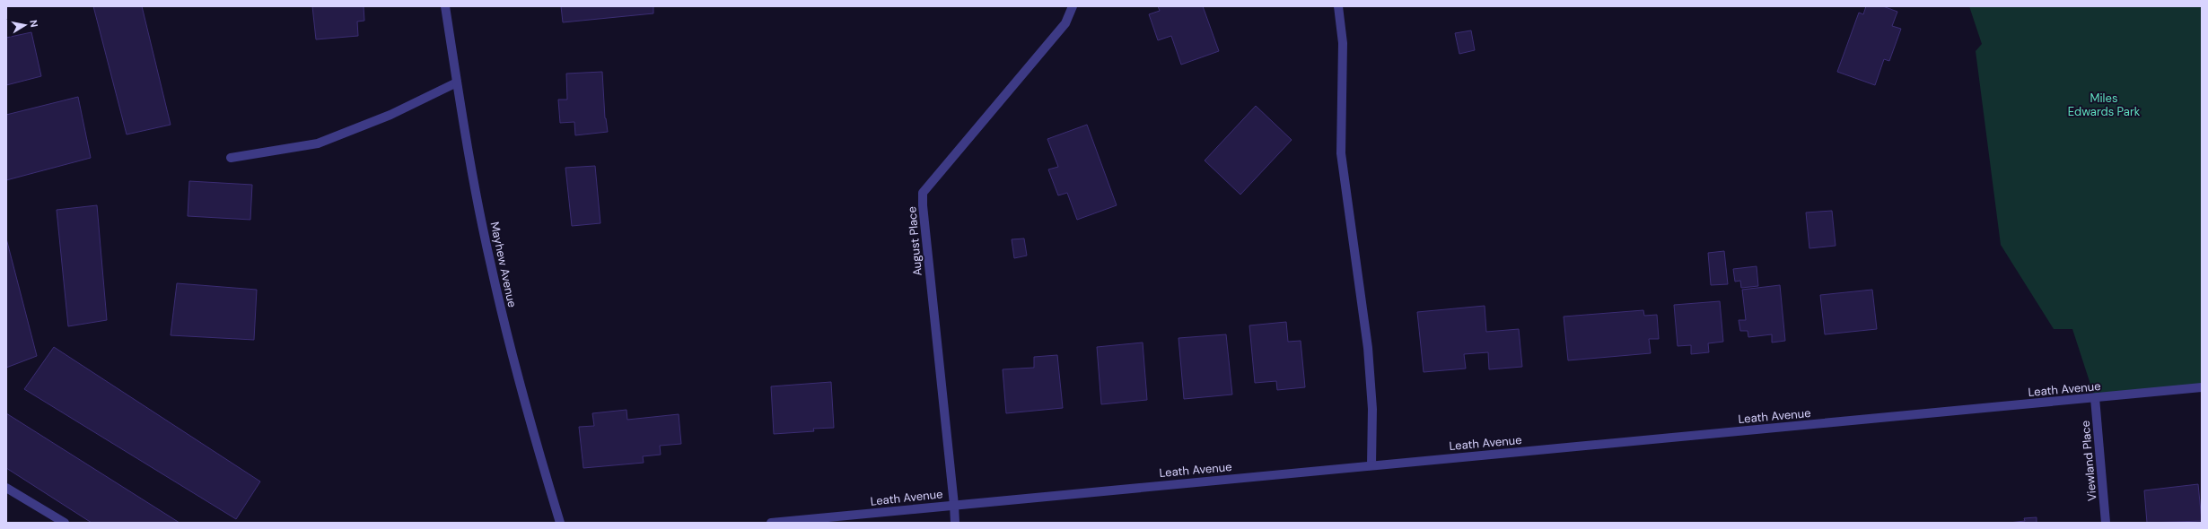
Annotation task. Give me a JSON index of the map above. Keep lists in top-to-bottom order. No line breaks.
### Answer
{"streets":{"street":["August Place","Mayhew Avenue","Leath Avenue","Viewland Place"]},"crossings":[["August Place","Leath Avenue"],["Leath Avenue","Viewland Place"]],"parks":["Miles Edwards Park"],"north":"right"}
